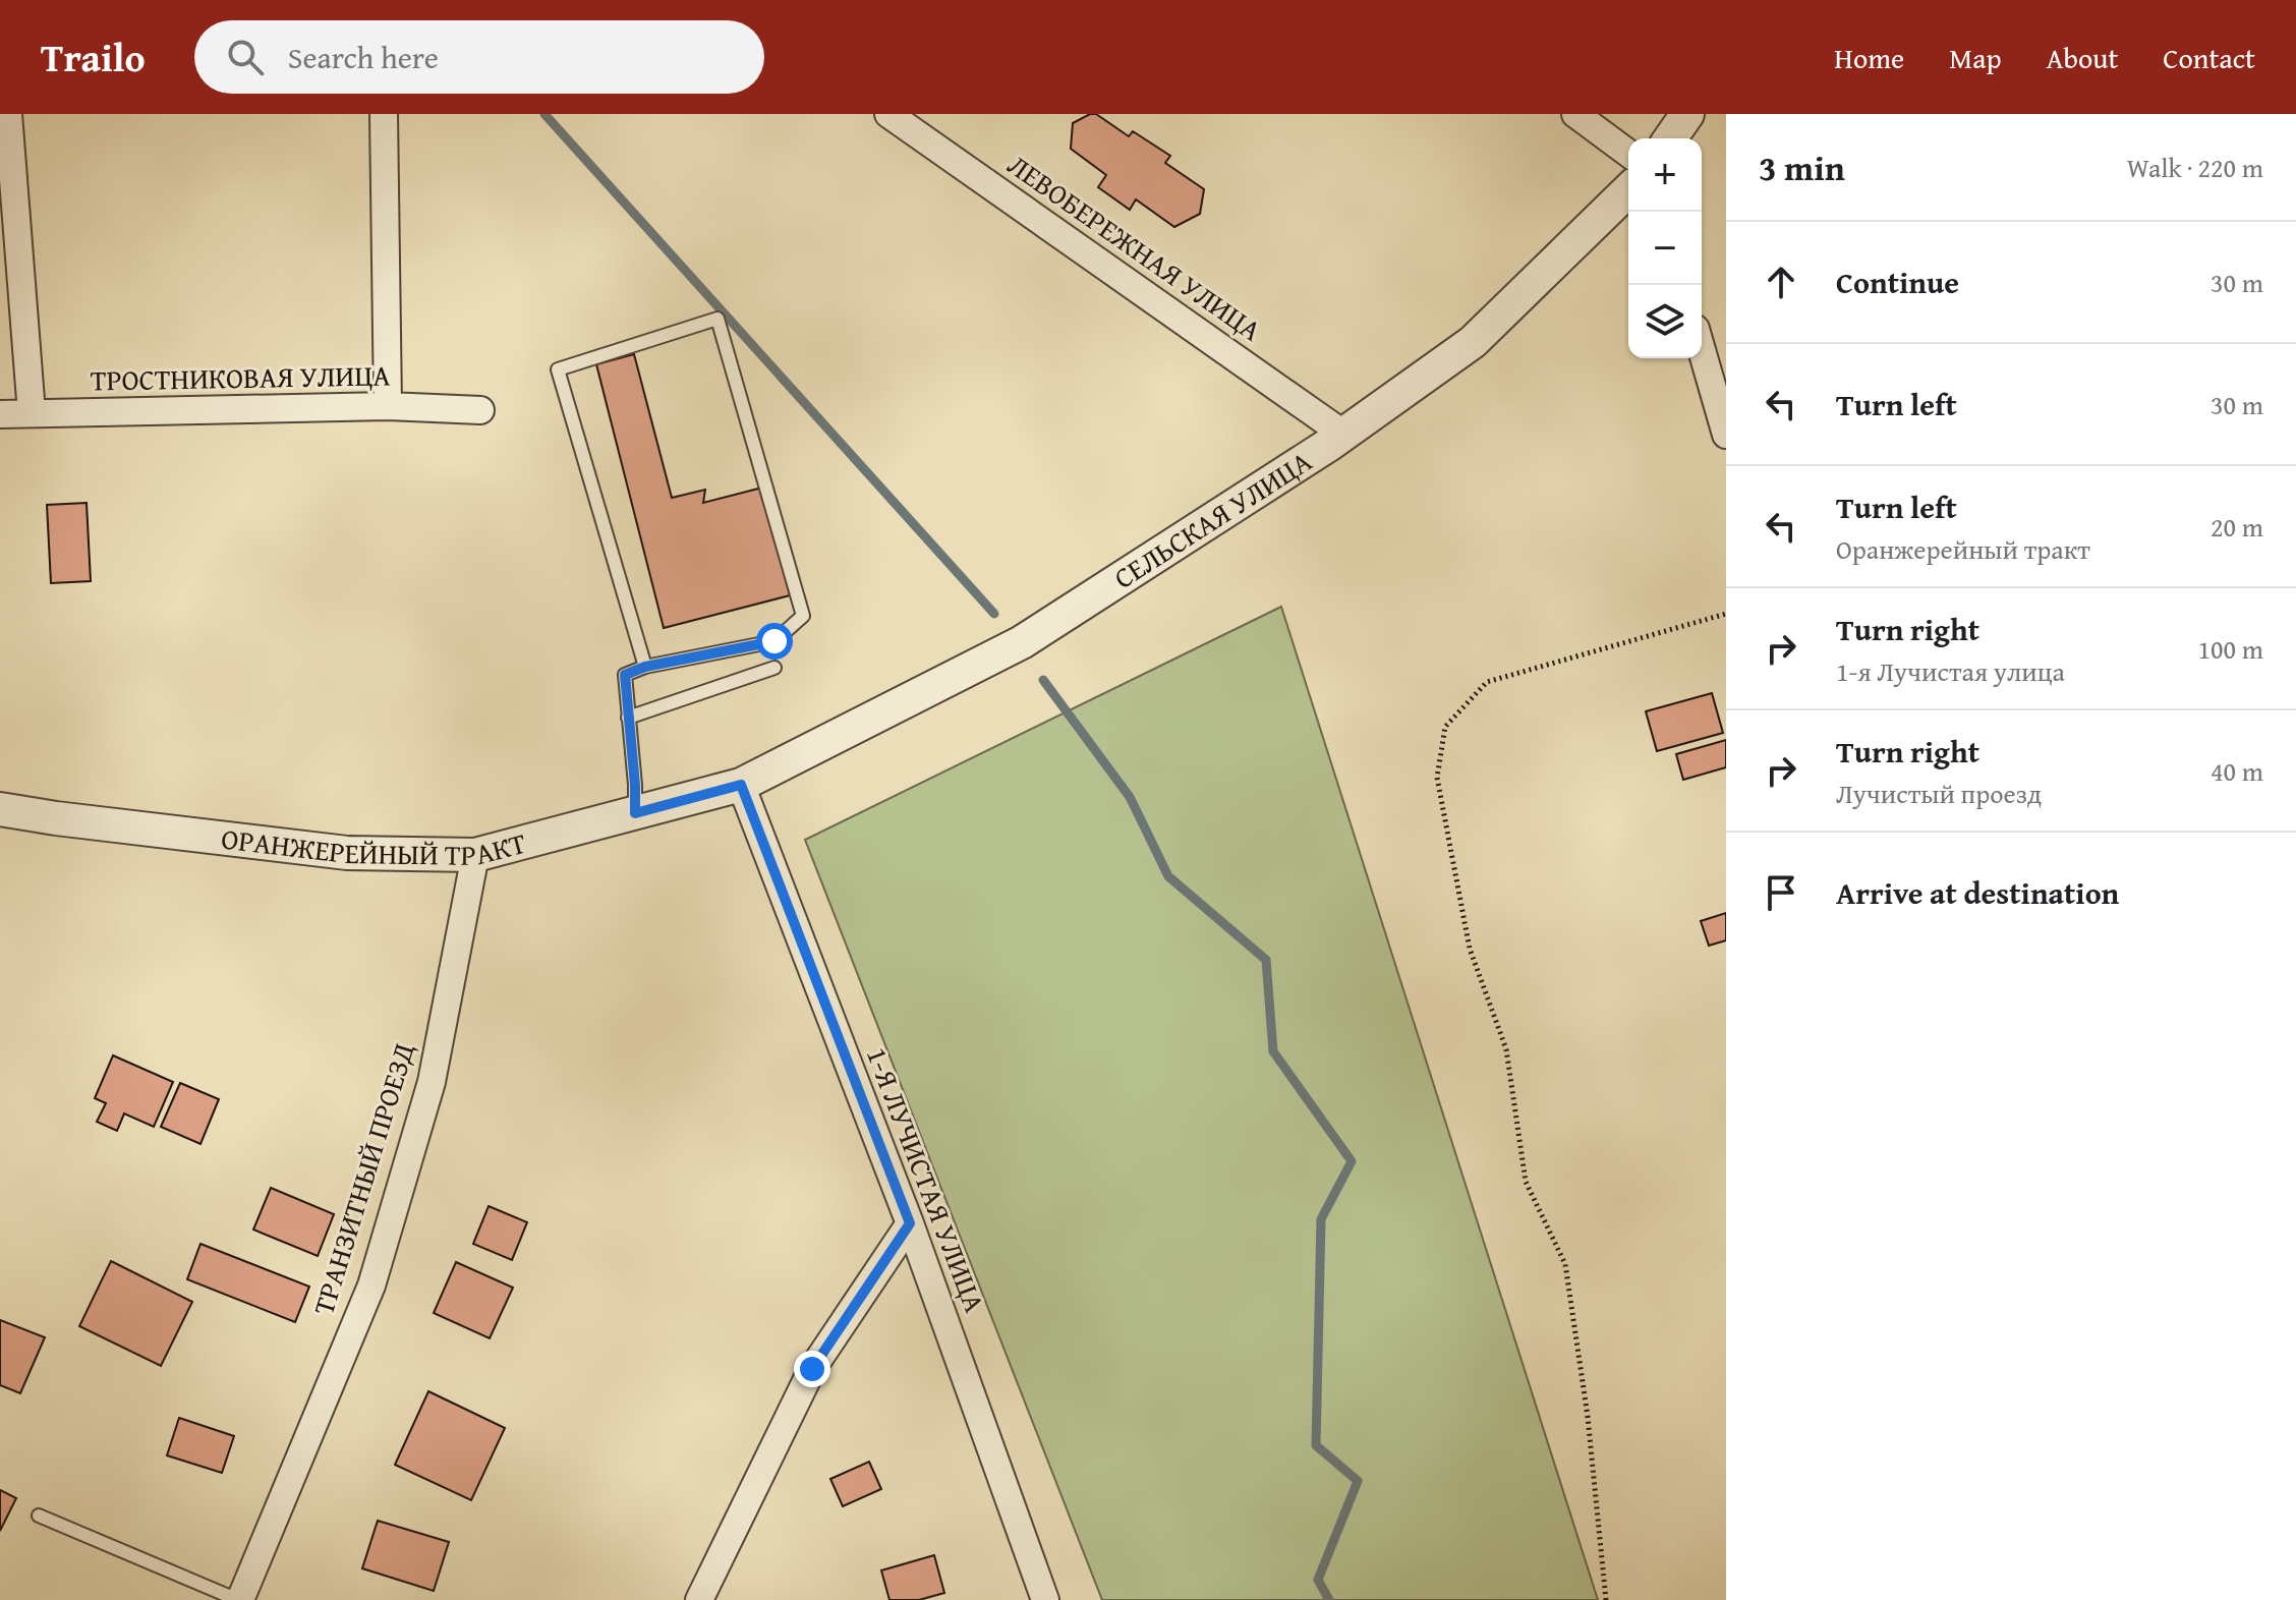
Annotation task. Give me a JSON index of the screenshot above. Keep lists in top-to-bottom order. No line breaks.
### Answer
{"streets":{"street":["ЛЕВОБЕРЕЖНАЯ УЛИЦА","ТРОСТНИКОВАЯ УЛИЦА","СЕЛЬСКАЯ УЛИЦА","ОРАНЖЕРЕЙНЫЙ ТРАКТ","ТРАНЗИТНЫЙ ПРОЕЗД","1-Я ЛУЧИСТАЯ УЛИЦА"]},"crossings":[["ЛЕВОБЕРЕЖНАЯ УЛИЦА","СЕЛЬСКАЯ УЛИЦА"],["СЕЛЬСКАЯ УЛИЦА","ОРАНЖЕРЕЙНЫЙ ТРАКТ"],["СЕЛЬСКАЯ УЛИЦА","1-Я ЛУЧИСТАЯ УЛИЦА"],["ОРАНЖЕРЕЙНЫЙ ТРАКТ","ТРАНЗИТНЫЙ ПРОЕЗД"],["ОРАНЖЕРЕЙНЫЙ ТРАКТ","1-Я ЛУЧИСТАЯ УЛИЦА"]],"page":{"header":"Trailo","search":"Search here","nav":["Home","Map","About","Contact"],"heading":["3 min","Walk · 220 m"],"map_buttons":["+","−"],"list":[["Continue","30 m"],["Turn left","30 m"],["Turn left","Оранжерейный тракт","20 m"],["Turn right","1-я Лучистая улица","100 m"],["Turn right","Лучистый проезд","40 m"],"Arrive at destination"]}}
